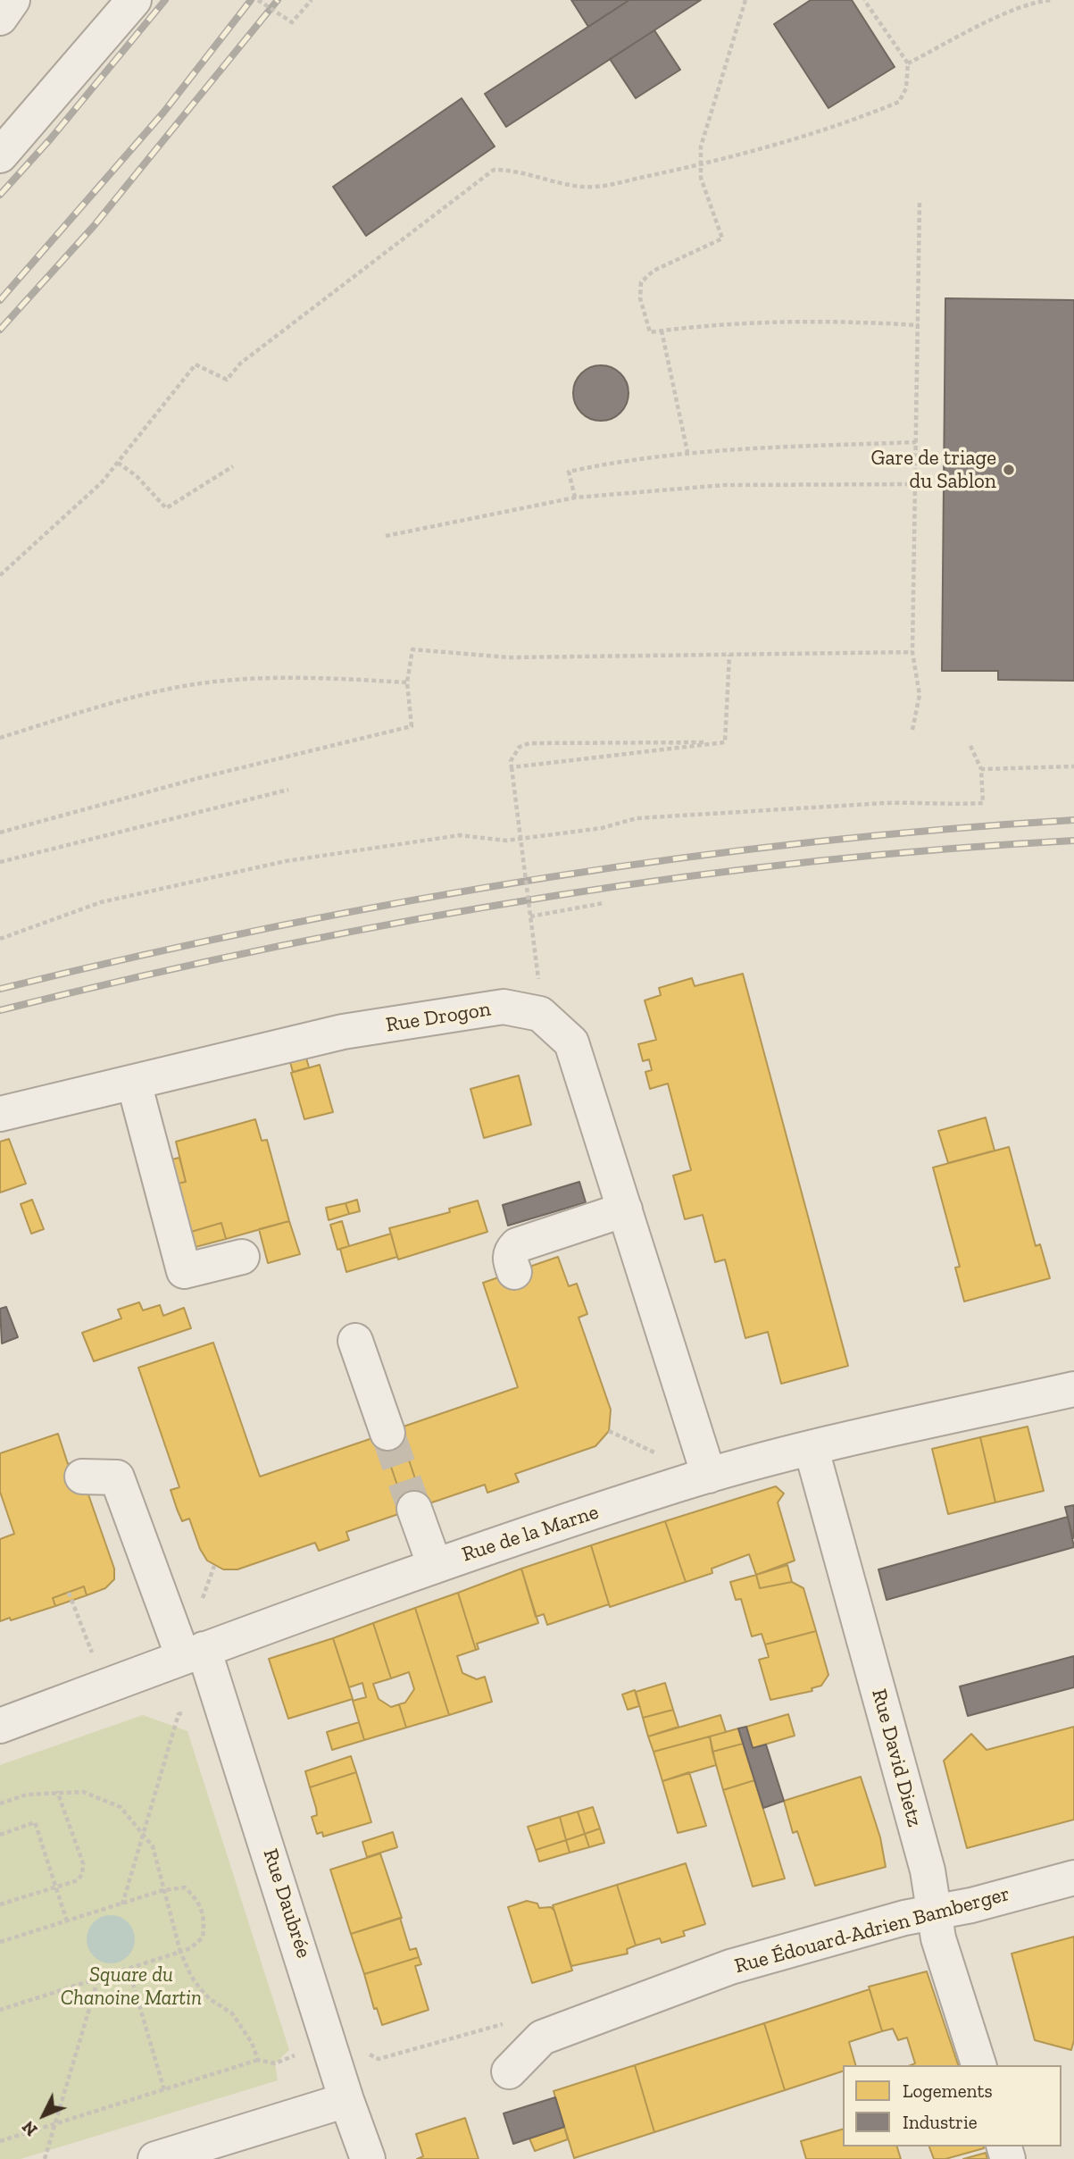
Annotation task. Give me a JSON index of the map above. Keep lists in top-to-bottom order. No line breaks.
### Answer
{"streets":{"street":["Rue Drogon","Rue de la Marne","Rue David Dietz","Rue Daubrée","Rue Édouard-Adrien Bamberger"]},"crossings":[["Rue Drogon","Rue de la Marne"],["Rue de la Marne","Rue David Dietz"],["Rue de la Marne","Rue Daubrée"],["Rue David Dietz","Rue Édouard-Adrien Bamberger"]],"parks":["Square du Chanoine Martin"],"places":["Gare de triage du Sablon"],"legend":["Logements","Industrie"],"north":"bottom left"}
